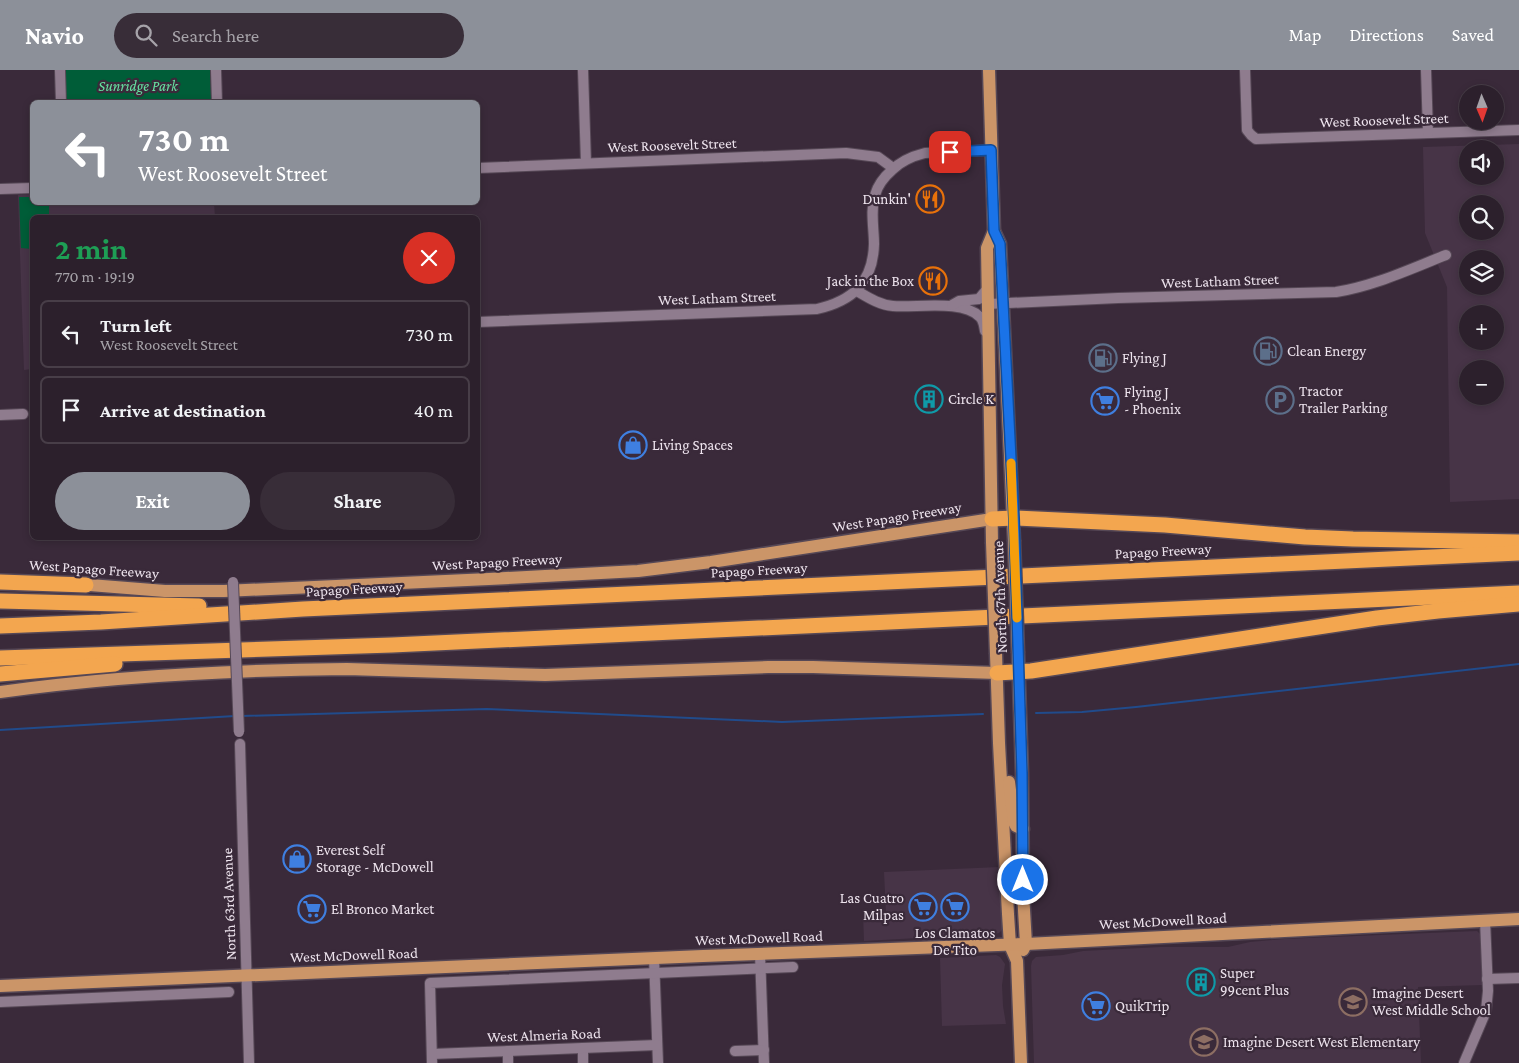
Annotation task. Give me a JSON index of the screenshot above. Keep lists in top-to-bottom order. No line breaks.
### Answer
{"streets":{"highway":["Papago Freeway"],"main road":["West Papago Freeway","North 67th Avenue","West McDowell Road"],"street":["West Roosevelt Street","West Latham Street","North 63rd Avenue","West Almeria Road"]},"crossings":[["West Latham Street","North 67th Avenue"],["West Papago Freeway","North 67th Avenue"],["North 67th Avenue","West McDowell Road"],["North 63rd Avenue","West McDowell Road"],["West McDowell Road","West Almeria Road"]],"parks":["Sunridge Park"],"places":{"restaurant":["Dunkin'","Jack in the Box"],"fuel station":["Clean Energy","Flying J"],"building":["Circle K","Super 99cent Plus"],"parking":["Tractor Trailer Parking"],"supermarket":["Flying J - Phoenix","Las Cuatro Milpas","Los Clamatos De Tito","El Bronco Market","QuikTrip"],"shop":["Living Spaces","Everest Self Storage - McDowell"],"school or university":["Imagine Desert West Middle School","Imagine Desert West Elementary"]},"north":"bottom","page":{"header":"Navio","search":"Search here","nav":["Map","Directions","Saved"],"map_buttons":["+","−"],"turn":["730 m","West Roosevelt Street"],"heading":["2 min","770 m · 19:19"],"list":[{"name":"Turn left","note":"West Roosevelt Street","value":"730 m"},{"name":"Arrive at destination","value":"40 m"}],"buttons":["Exit","Share"]}}
